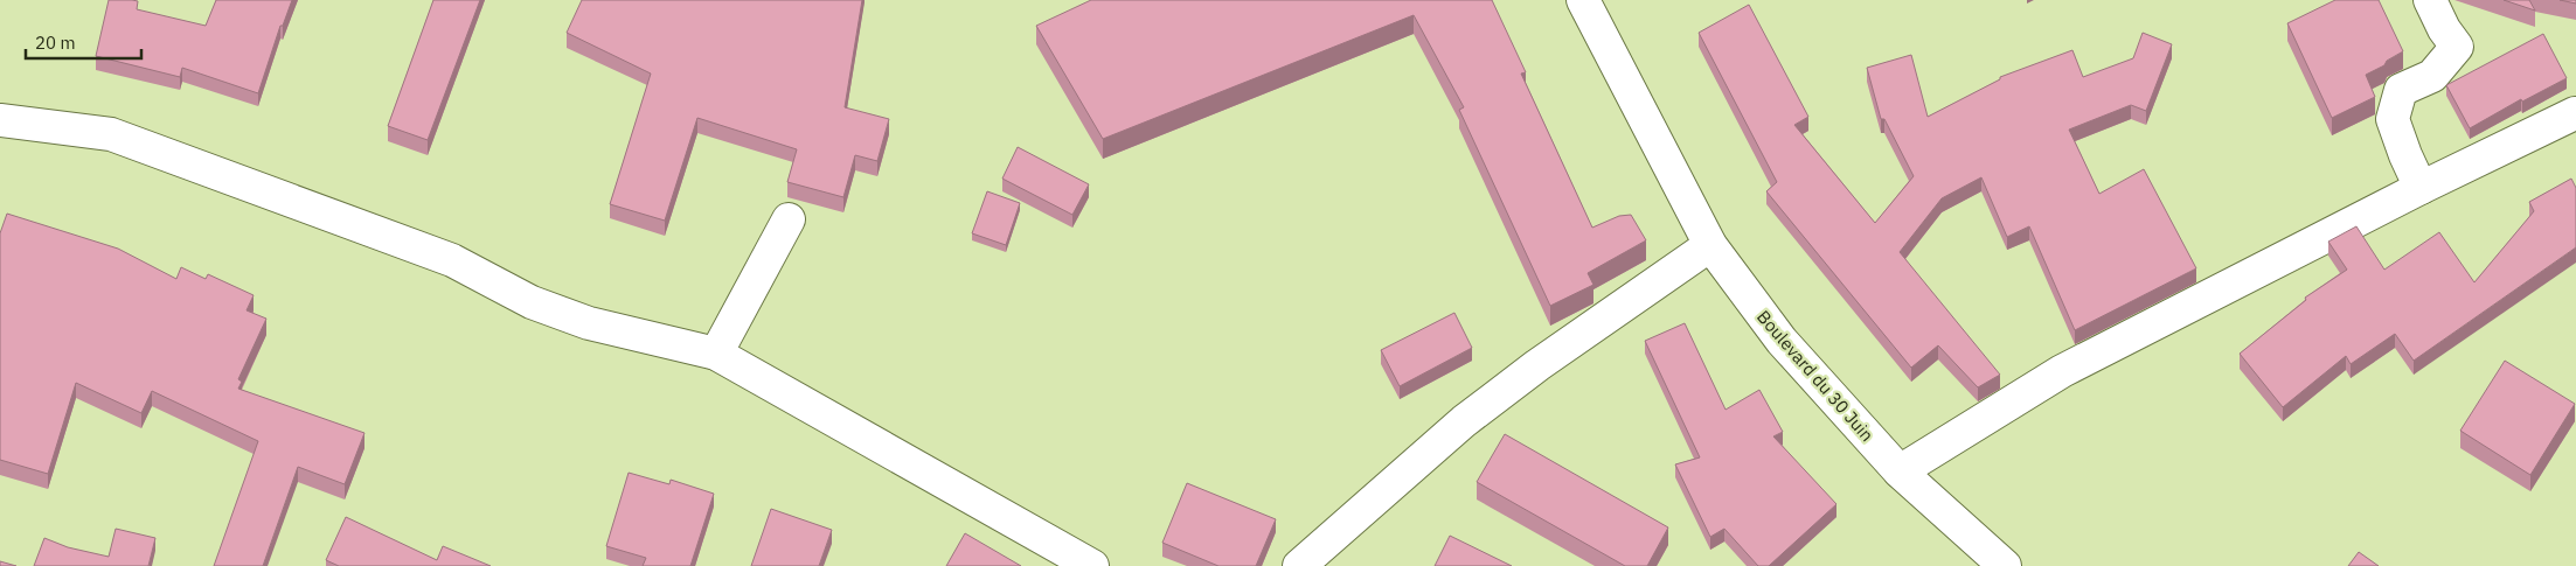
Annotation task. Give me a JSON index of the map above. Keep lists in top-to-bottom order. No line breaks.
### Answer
{"streets":{"street":["Boulevard du 30 Juin"]},"scale_bar":"20 m"}
